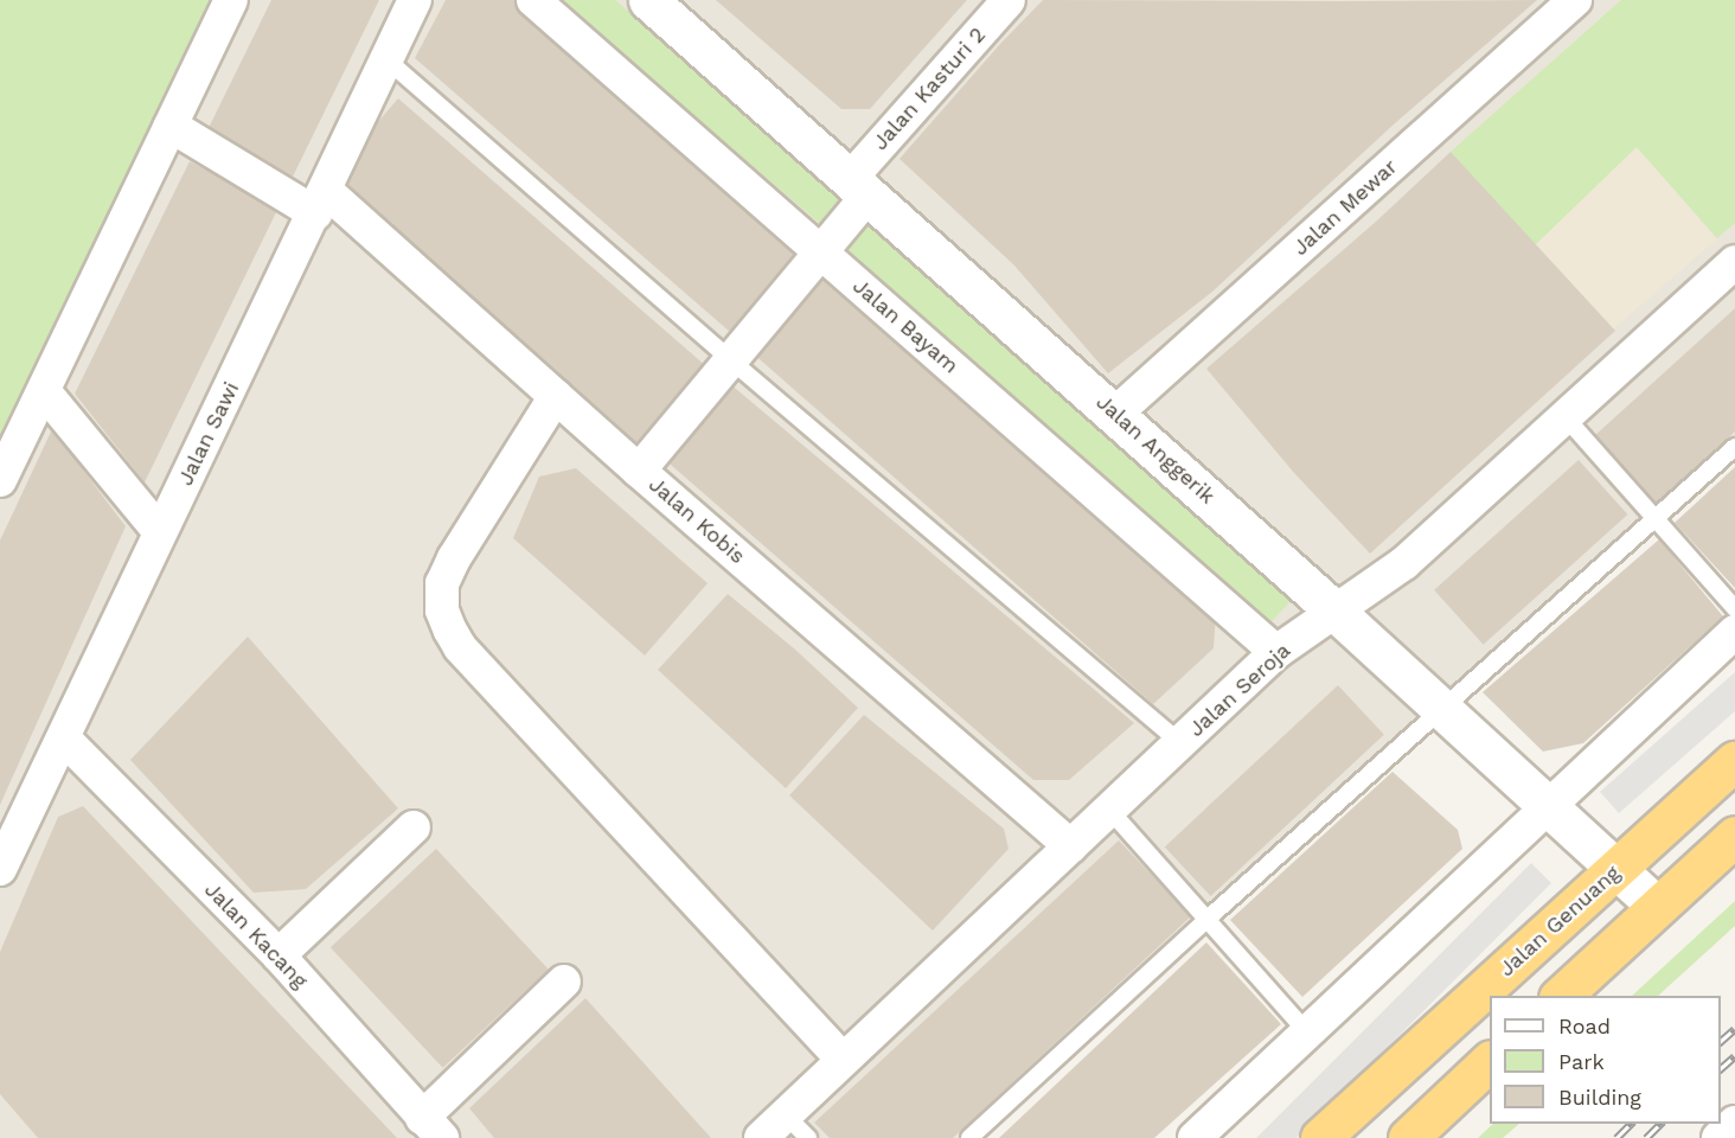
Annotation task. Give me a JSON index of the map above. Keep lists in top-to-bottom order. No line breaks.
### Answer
{"streets":{"highway":["Jalan Genuang"],"street":["Jalan Kasturi 2","Jalan Mewar","Jalan Bayam","Jalan Sawi","Jalan Anggerik","Jalan Kobis","Jalan Seroja","Jalan Kacang"]},"crossings":[["Jalan Kasturi 2","Jalan Bayam"],["Jalan Kasturi 2","Jalan Anggerik"],["Jalan Kasturi 2","Jalan Kobis"],["Jalan Mewar","Jalan Anggerik"],["Jalan Bayam","Jalan Seroja"],["Jalan Sawi","Jalan Kobis"],["Jalan Sawi","Jalan Kacang"],["Jalan Anggerik","Jalan Seroja"],["Jalan Anggerik","Jalan Genuang"],["Jalan Kobis","Jalan Seroja"]],"legend":["Road","Park","Building"]}
